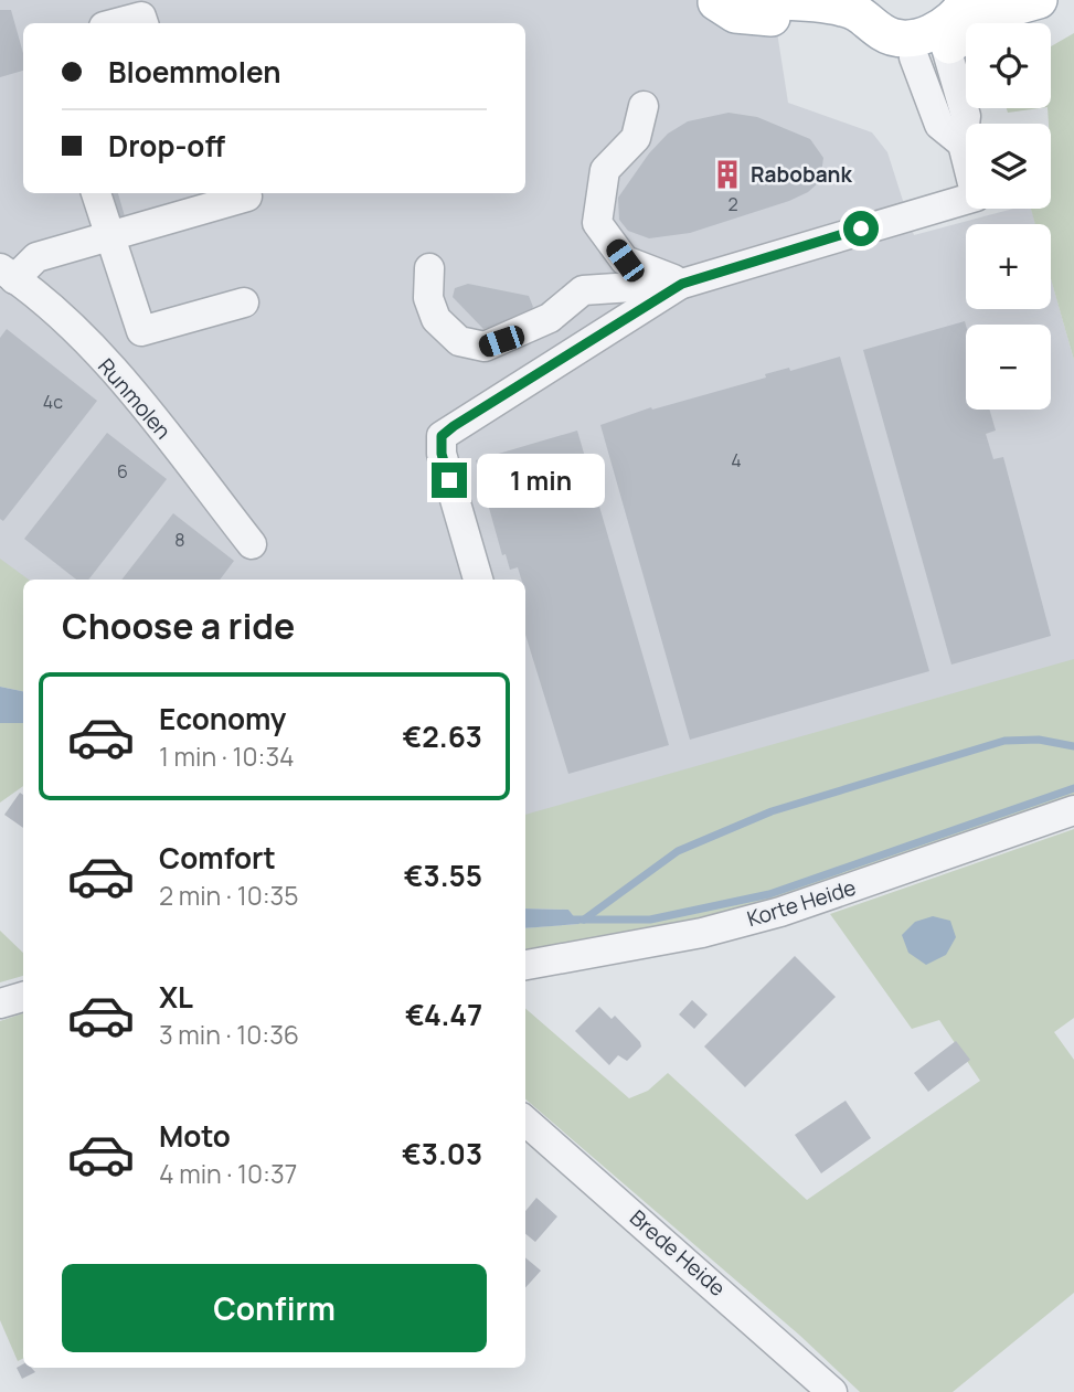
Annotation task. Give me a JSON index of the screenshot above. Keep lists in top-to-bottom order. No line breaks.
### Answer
{"streets":{"street":["Runmolen","Korte Heide","Brede Heide"]},"places":{"building":["Rabobank"]},"house_numbers":["2","4c","4","6","8"],"page":{"map_buttons":["+","−"],"banner":["Bloemmolen","Drop-off"],"bubble":"1 min","heading":"Choose a ride","list":[{"name":"Economy","note":"1 min · 10:34","value":"€2.63"},{"name":"Comfort","note":"2 min · 10:35","value":"€3.55"},{"name":"XL","note":"3 min · 10:36","value":"€4.47"},{"name":"Moto","note":"4 min · 10:37","value":"€3.03"}],"buttons":"Confirm"}}
